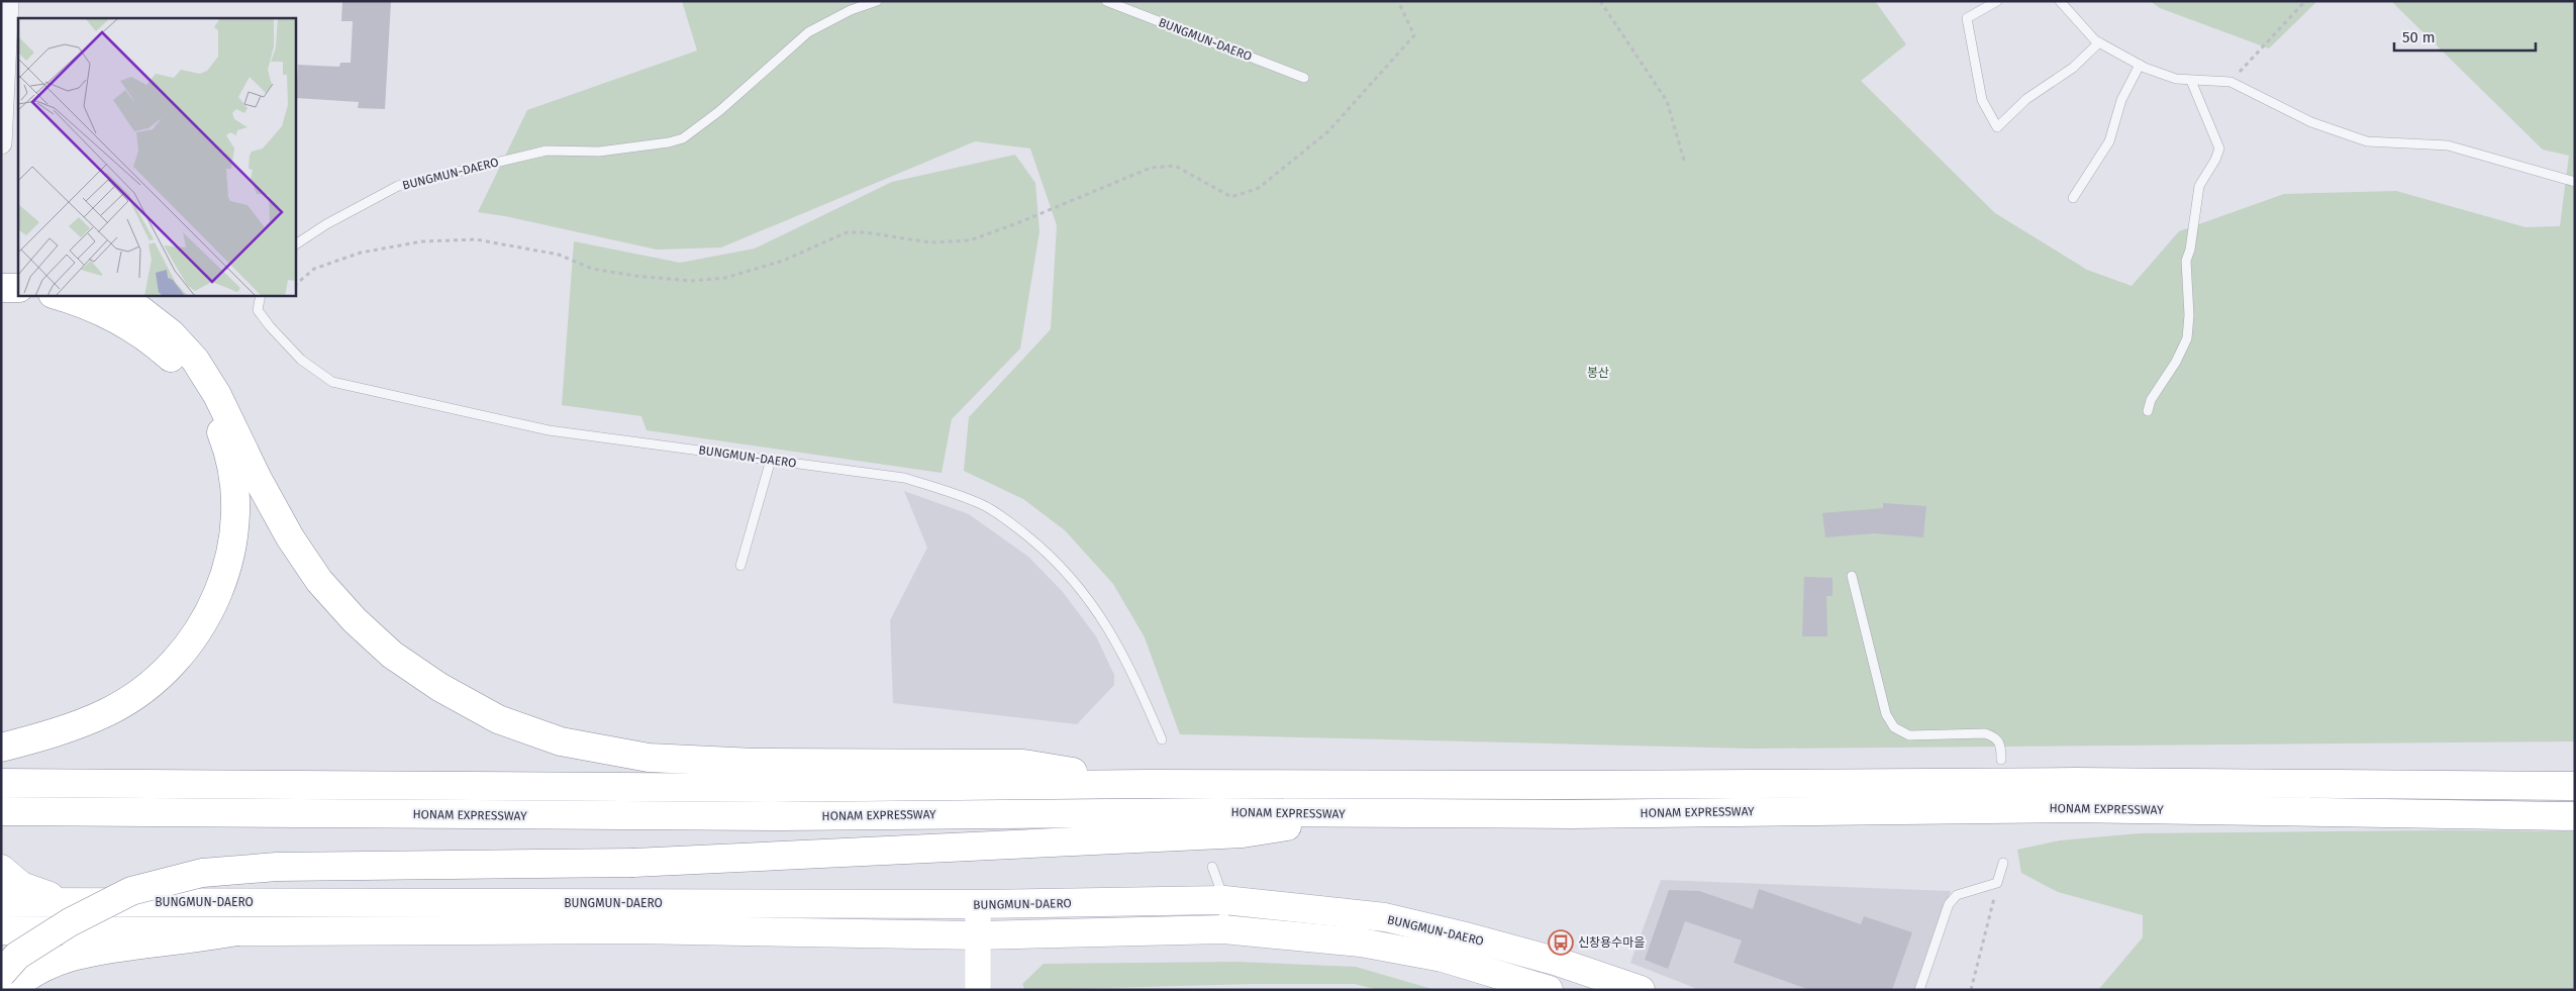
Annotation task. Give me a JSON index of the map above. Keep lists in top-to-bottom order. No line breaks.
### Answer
{"streets":{"main road":["BUNGMUN-DAERO","HONAM EXPRESSWAY"]},"parks":["봉산"],"places":{"bus stop":["신창용수마을"]},"scale_bar":"50 m"}
